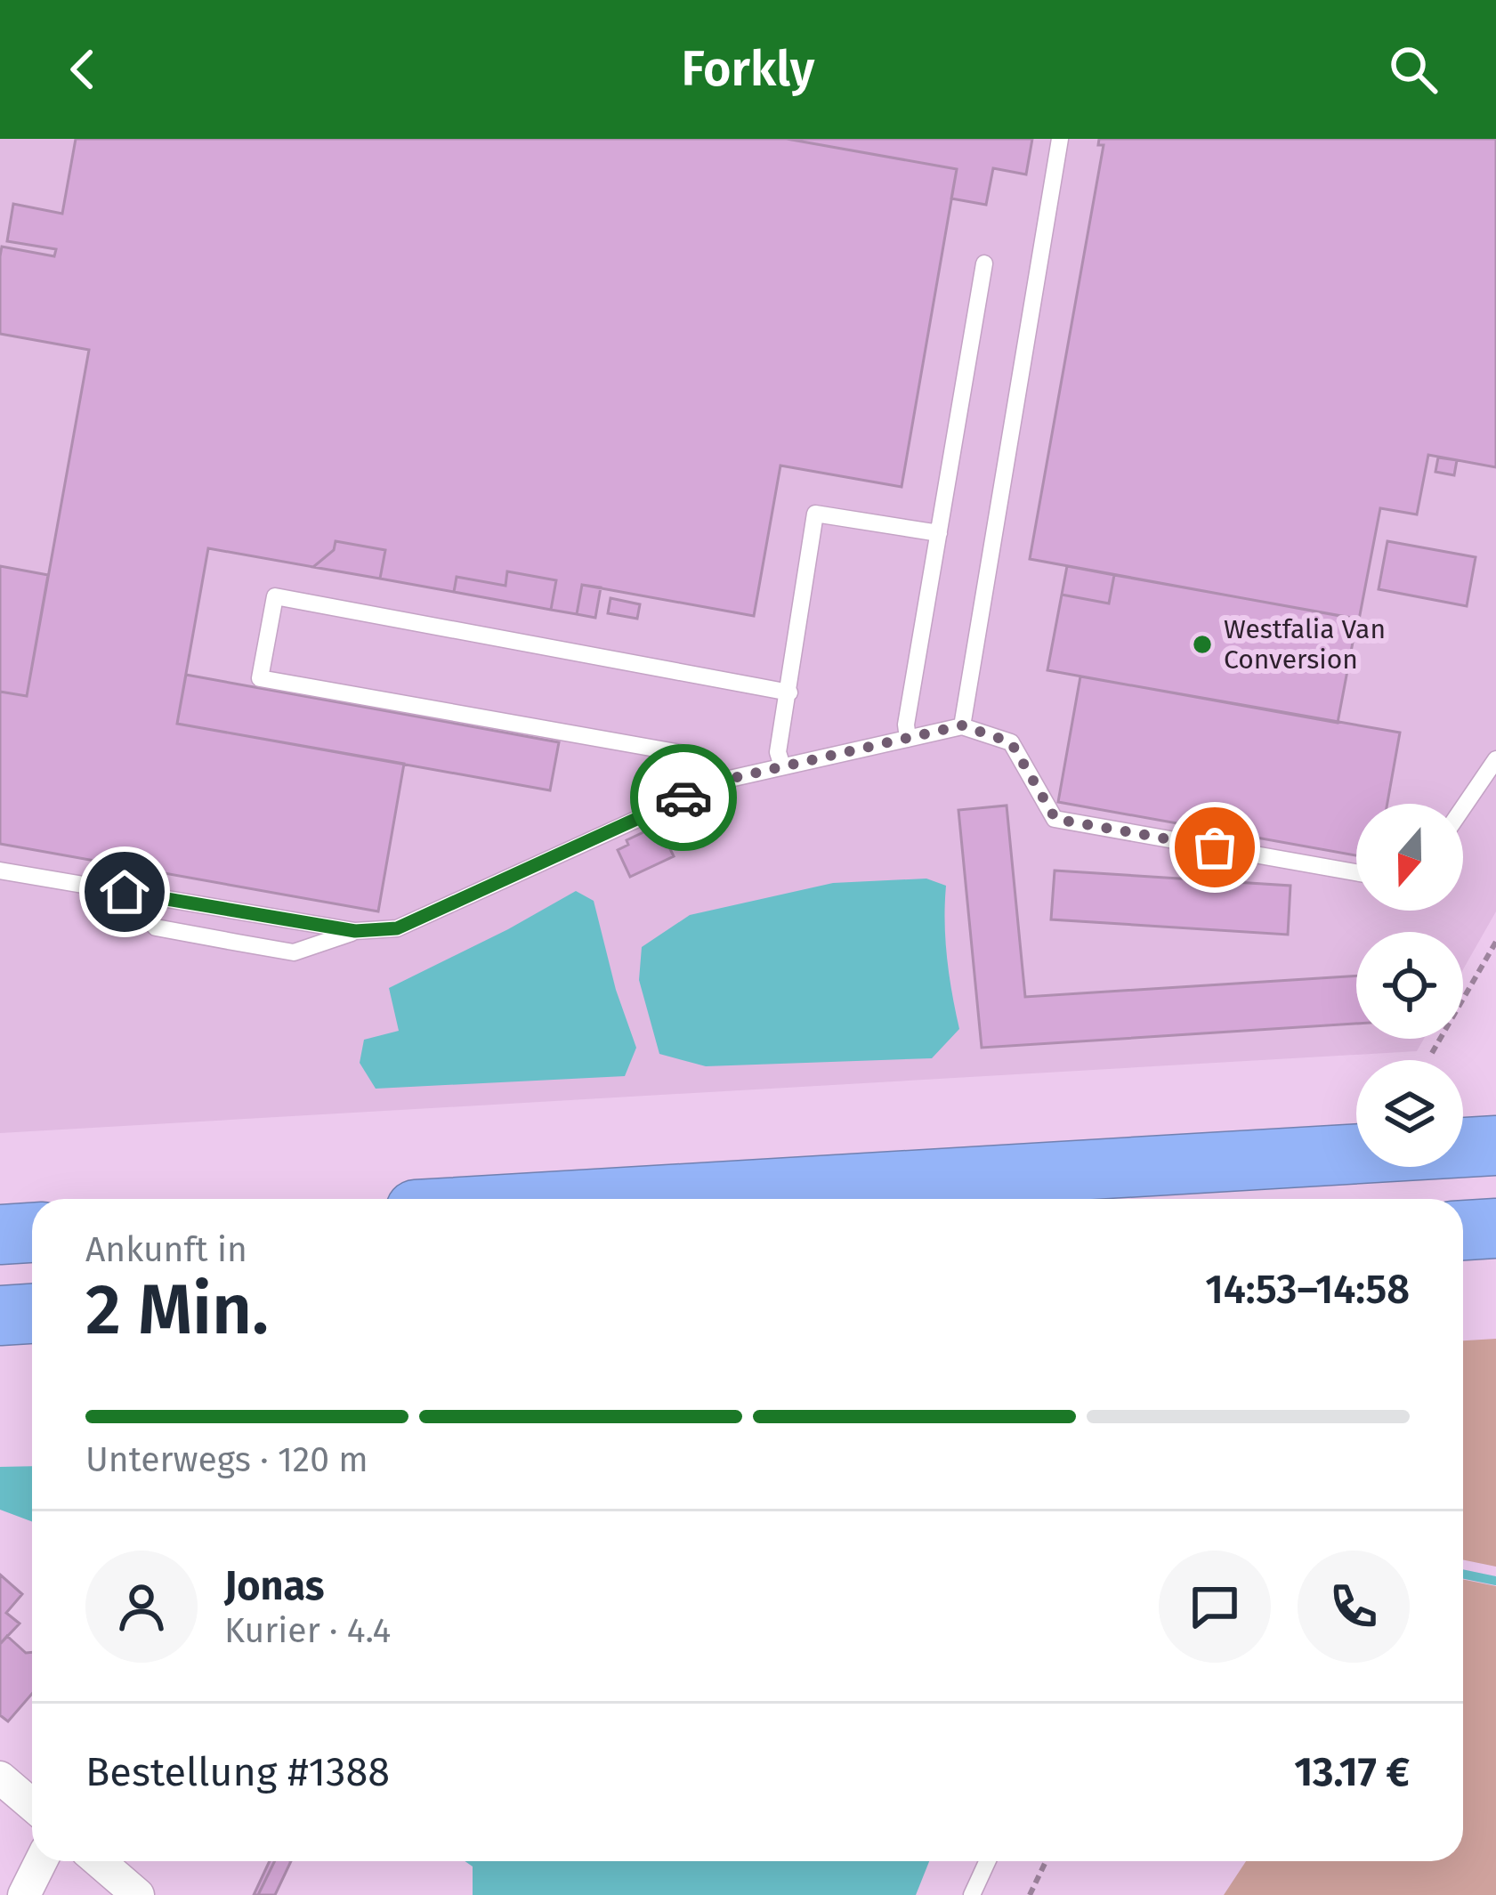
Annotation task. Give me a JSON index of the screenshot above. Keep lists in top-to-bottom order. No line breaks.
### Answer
{"places":["Westfalia Van Conversion"],"north":"bottom","page":{"header":"Forkly","heading":["2 Min.","Ankunft in","14:53–14:58"],"panel":["Jonas","Kurier · 4.4","Bestellung #1388","13.17 €"],"bar":"Unterwegs · 120 m"}}
